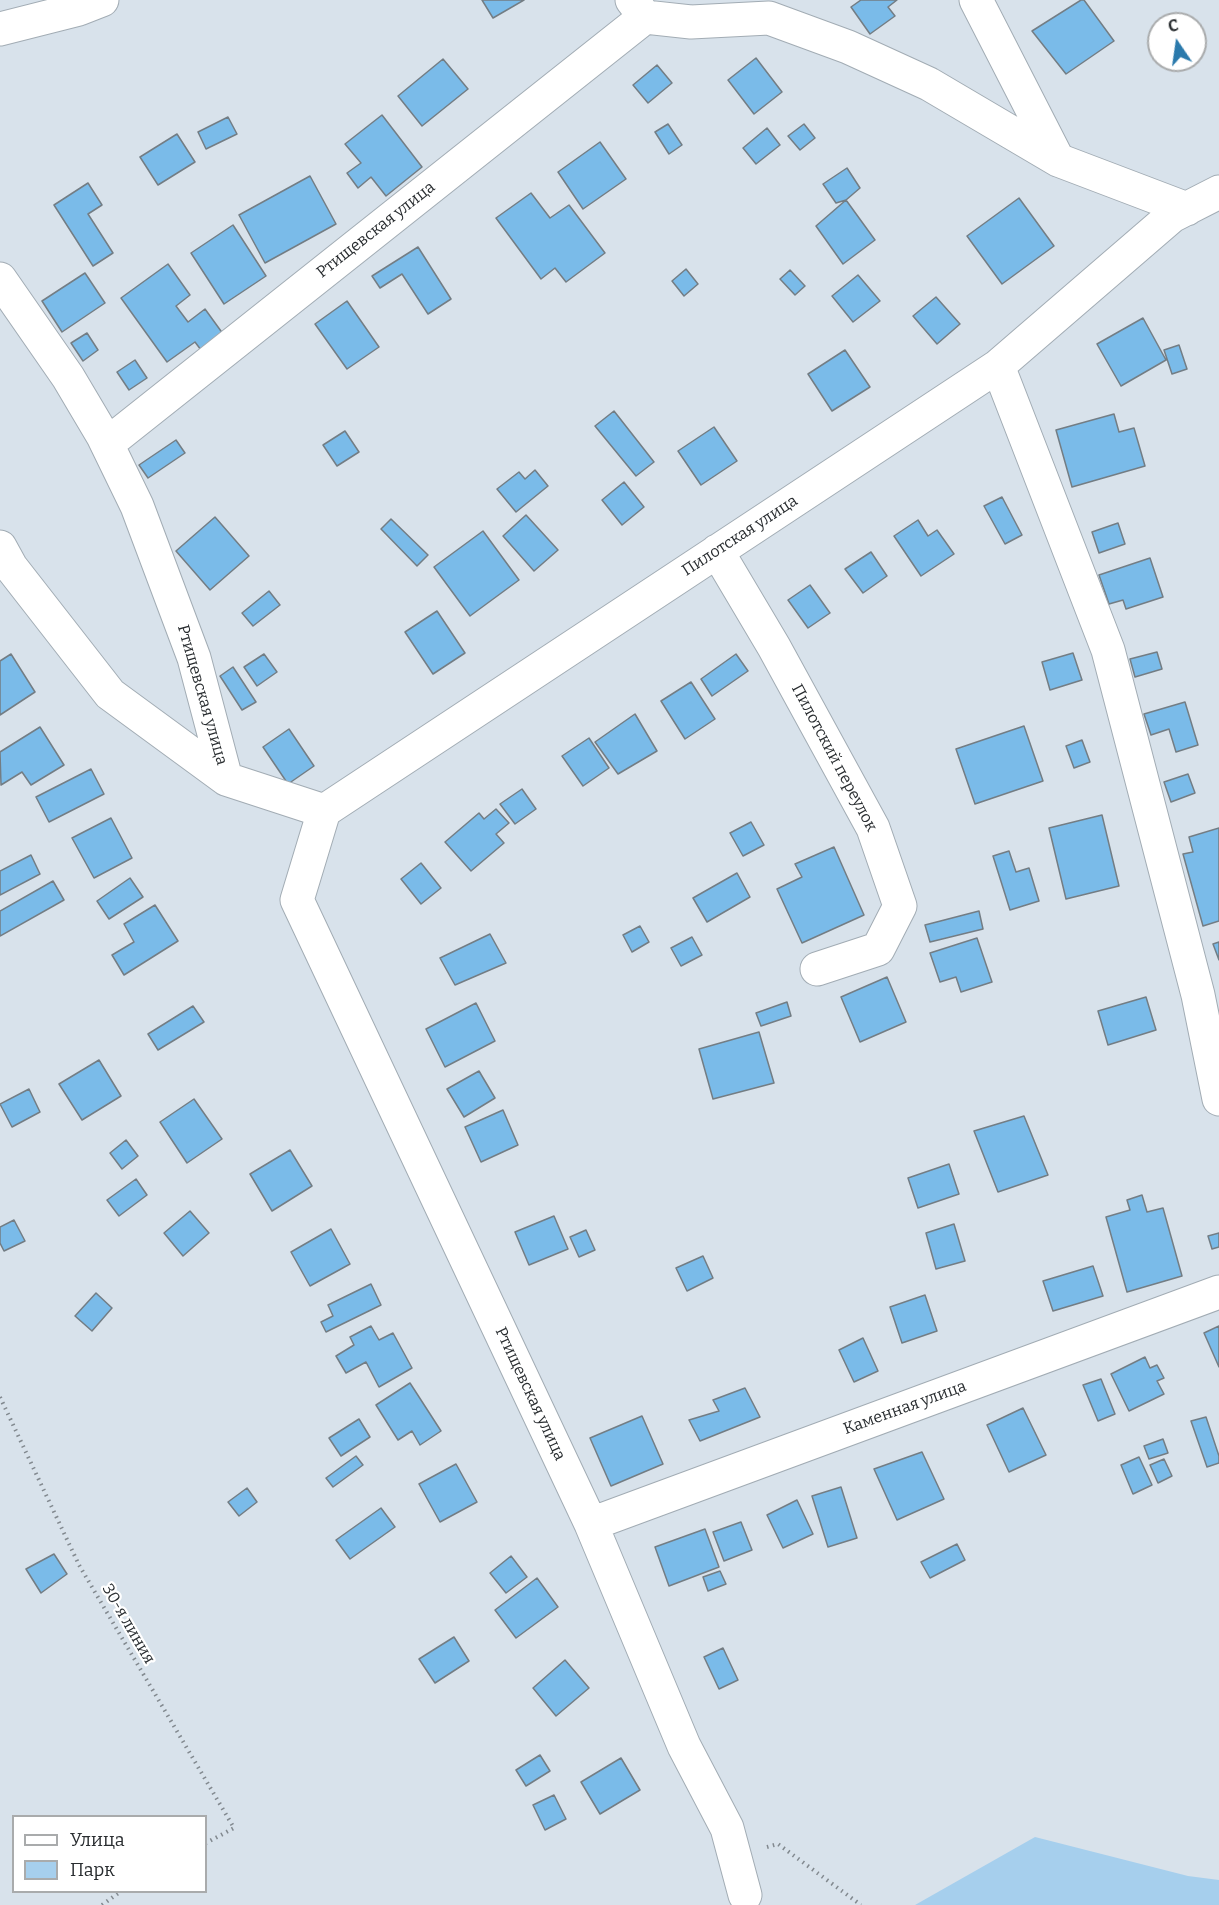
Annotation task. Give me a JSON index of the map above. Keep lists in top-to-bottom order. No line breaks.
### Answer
{"streets":{"street":["Ртищевская улица","Пилотская улица","Пилотский переулок","Каменная улица"],"path":["30-я линия"]},"crossings":[["Ртищевская улица","Пилотская улица"],["Ртищевская улица","Каменная улица"],["Пилотская улица","Пилотский переулок"]],"legend":["Улица","Парк"],"north":"top"}
